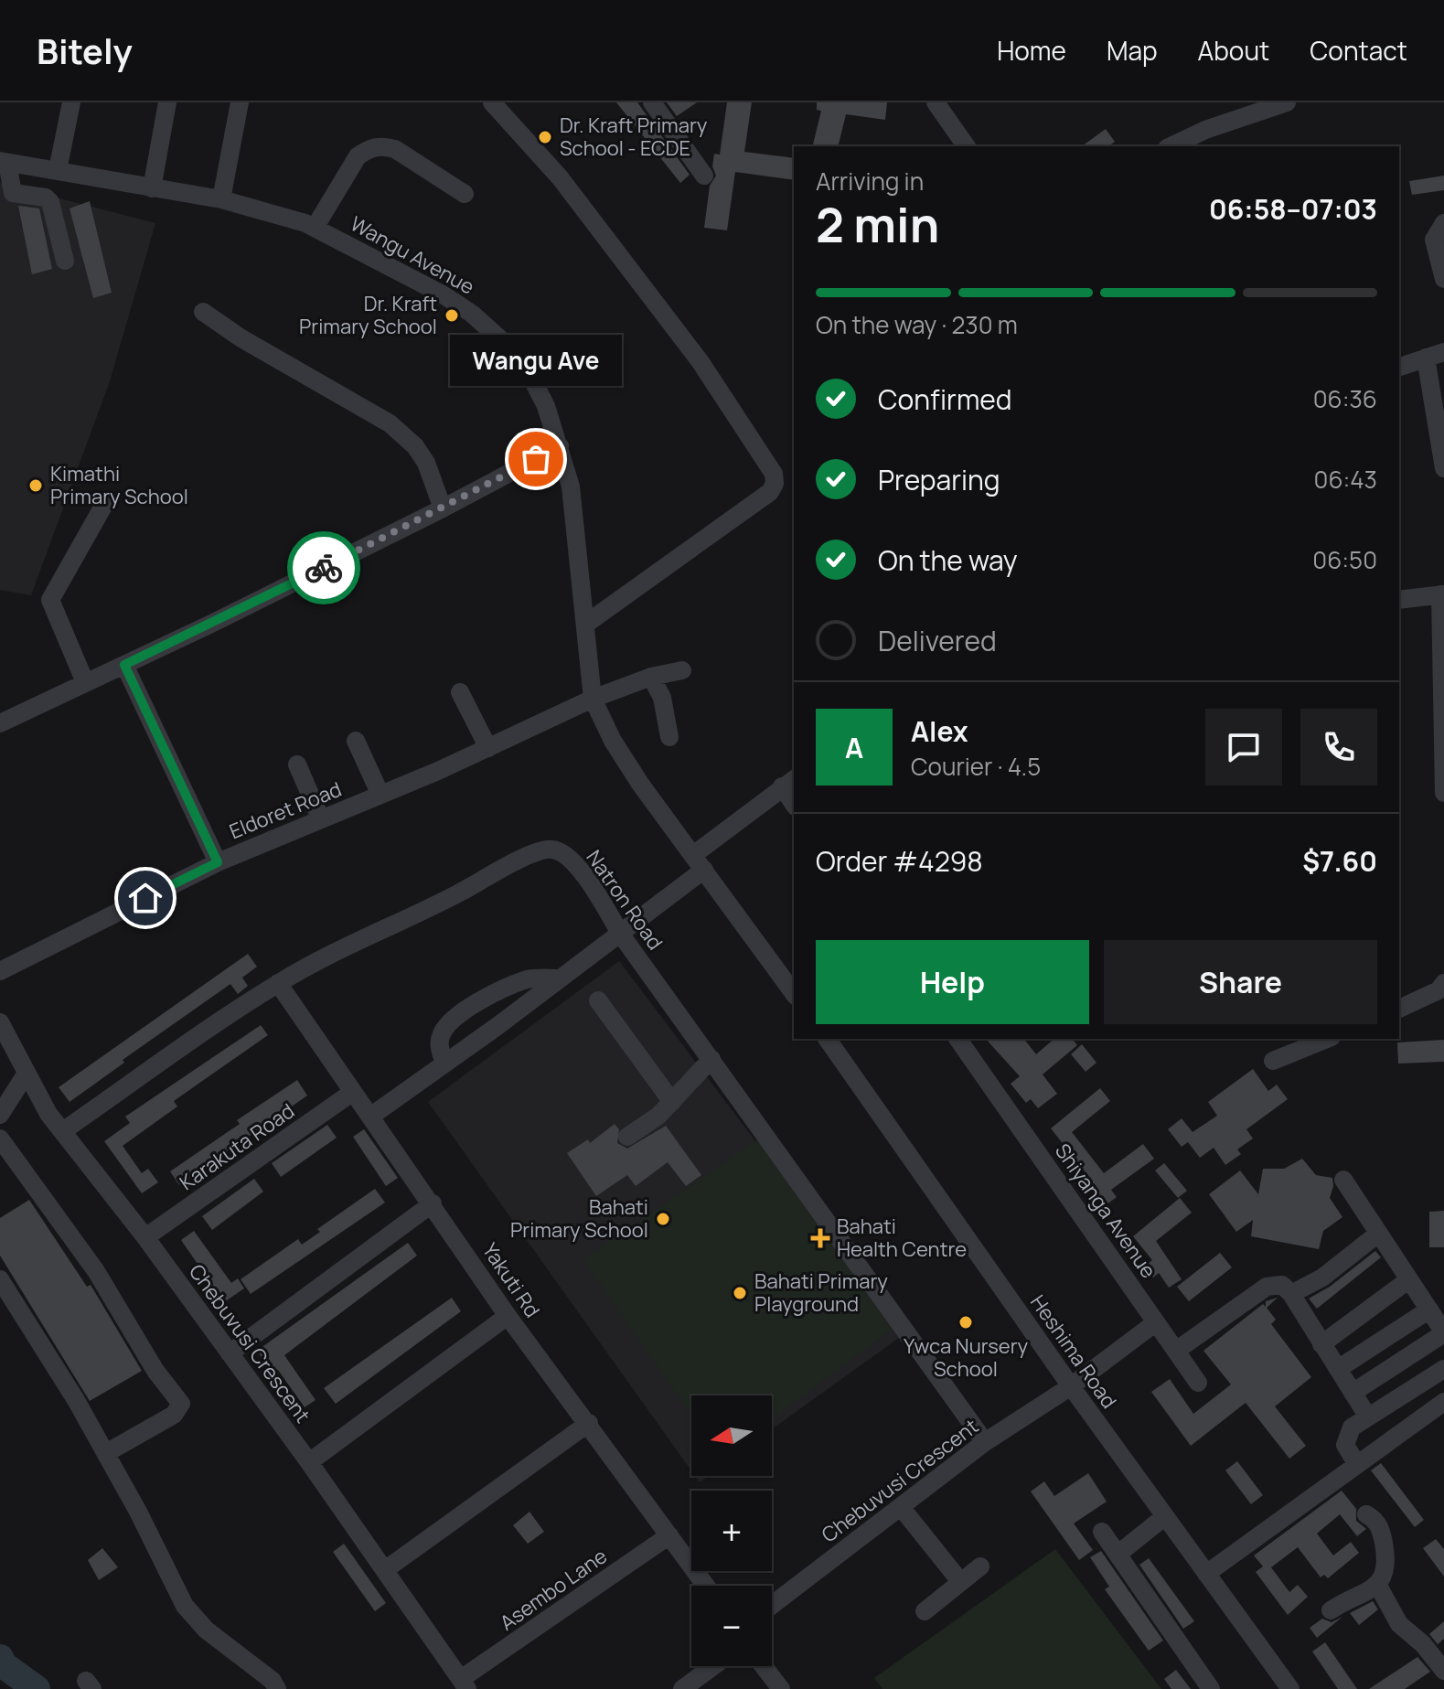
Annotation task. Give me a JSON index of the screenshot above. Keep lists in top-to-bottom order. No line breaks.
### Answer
{"streets":{"street":["Wangu Avenue","Eldoret Road","Natron Road","Karakuta Road","Shiyanga Avenue","Yakuti Rd","Chebuvusi Crescent","Heshima Road","Asembo Lane"]},"crossings":[["Wangu Avenue","Eldoret Road"],["Natron Road","Yakuti Rd"],["Natron Road","Chebuvusi Crescent"],["Karakuta Road","Yakuti Rd"],["Karakuta Road","Chebuvusi Crescent"],["Yakuti Rd","Asembo Lane"],["Chebuvusi Crescent","Heshima Road"],["Chebuvusi Crescent","Asembo Lane"]],"places":{"other":["Dr. Kraft Primary School - ECDE","Dr. Kraft Primary School","Wangu Ave","Kimathi Primary School","Bahati Primary School","Bahati Primary Playground","Ywca Nursery School"],"health":["Bahati Health Centre"]},"north":"left","page":{"header":"Bitely","nav":["Home","Map","About","Contact"],"heading":["2 min","Arriving in","06:58–07:03"],"panel":["Alex","Courier · 4.5","Order #4298","$7.60"],"bar":"On the way · 230 m","bubble":"Wangu Ave","list":[["Confirmed","06:36"],["Preparing","06:43"],["On the way","06:50"],"Delivered"],"round":"A","buttons":["Help","Share"],"map_buttons":["+","−"]}}
